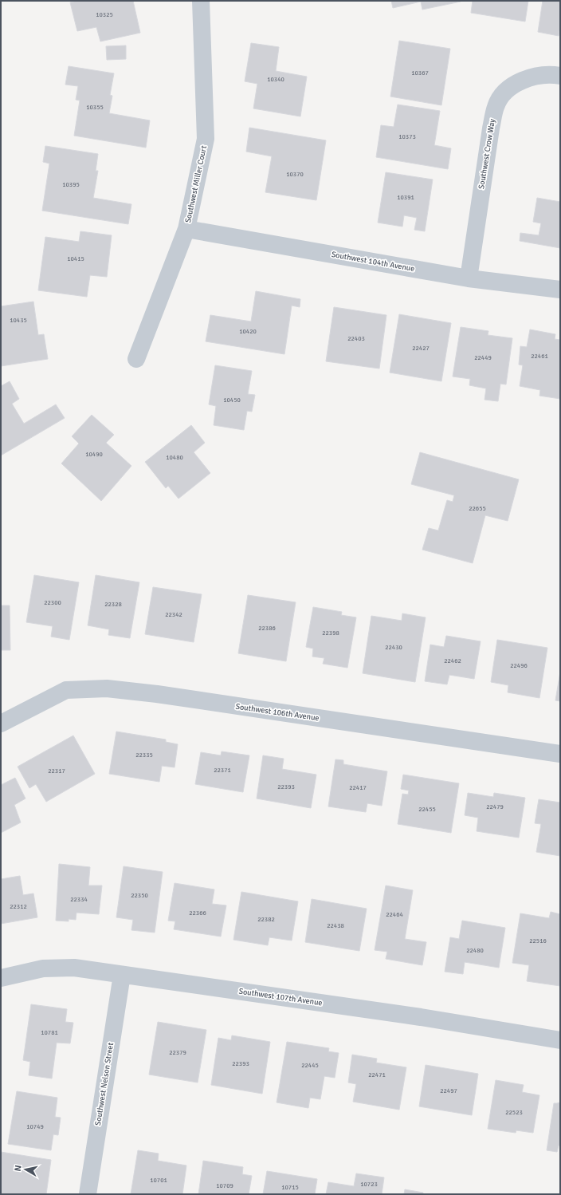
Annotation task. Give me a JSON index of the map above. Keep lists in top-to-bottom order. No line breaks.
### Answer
{"streets":{"street":["Southwest Crow Way","Southwest Miller Court","Southwest 104th Avenue","Southwest 106th Avenue","Southwest 107th Avenue","Southwest Nelson Street"]},"crossings":[["Southwest Crow Way","Southwest 104th Avenue"],["Southwest Miller Court","Southwest 104th Avenue"],["Southwest 107th Avenue","Southwest Nelson Street"]],"house_numbers":["10325","10367","10340","10355","10373","10370","10395","10391","10415","10435","10420","22403","22427","22461","22449","10450","10490","10480","22655","22300","22328","22342","22386","22398","22430","22462","22496","22335","22371","22317","22393","22417","22479","22455","22350","22334","22312","22366","22464","22382","22438","22516","22480","10781","22379","22393","22445","22471","22497","22523","10749","10701","10723","10709","10715"],"north":"left"}
